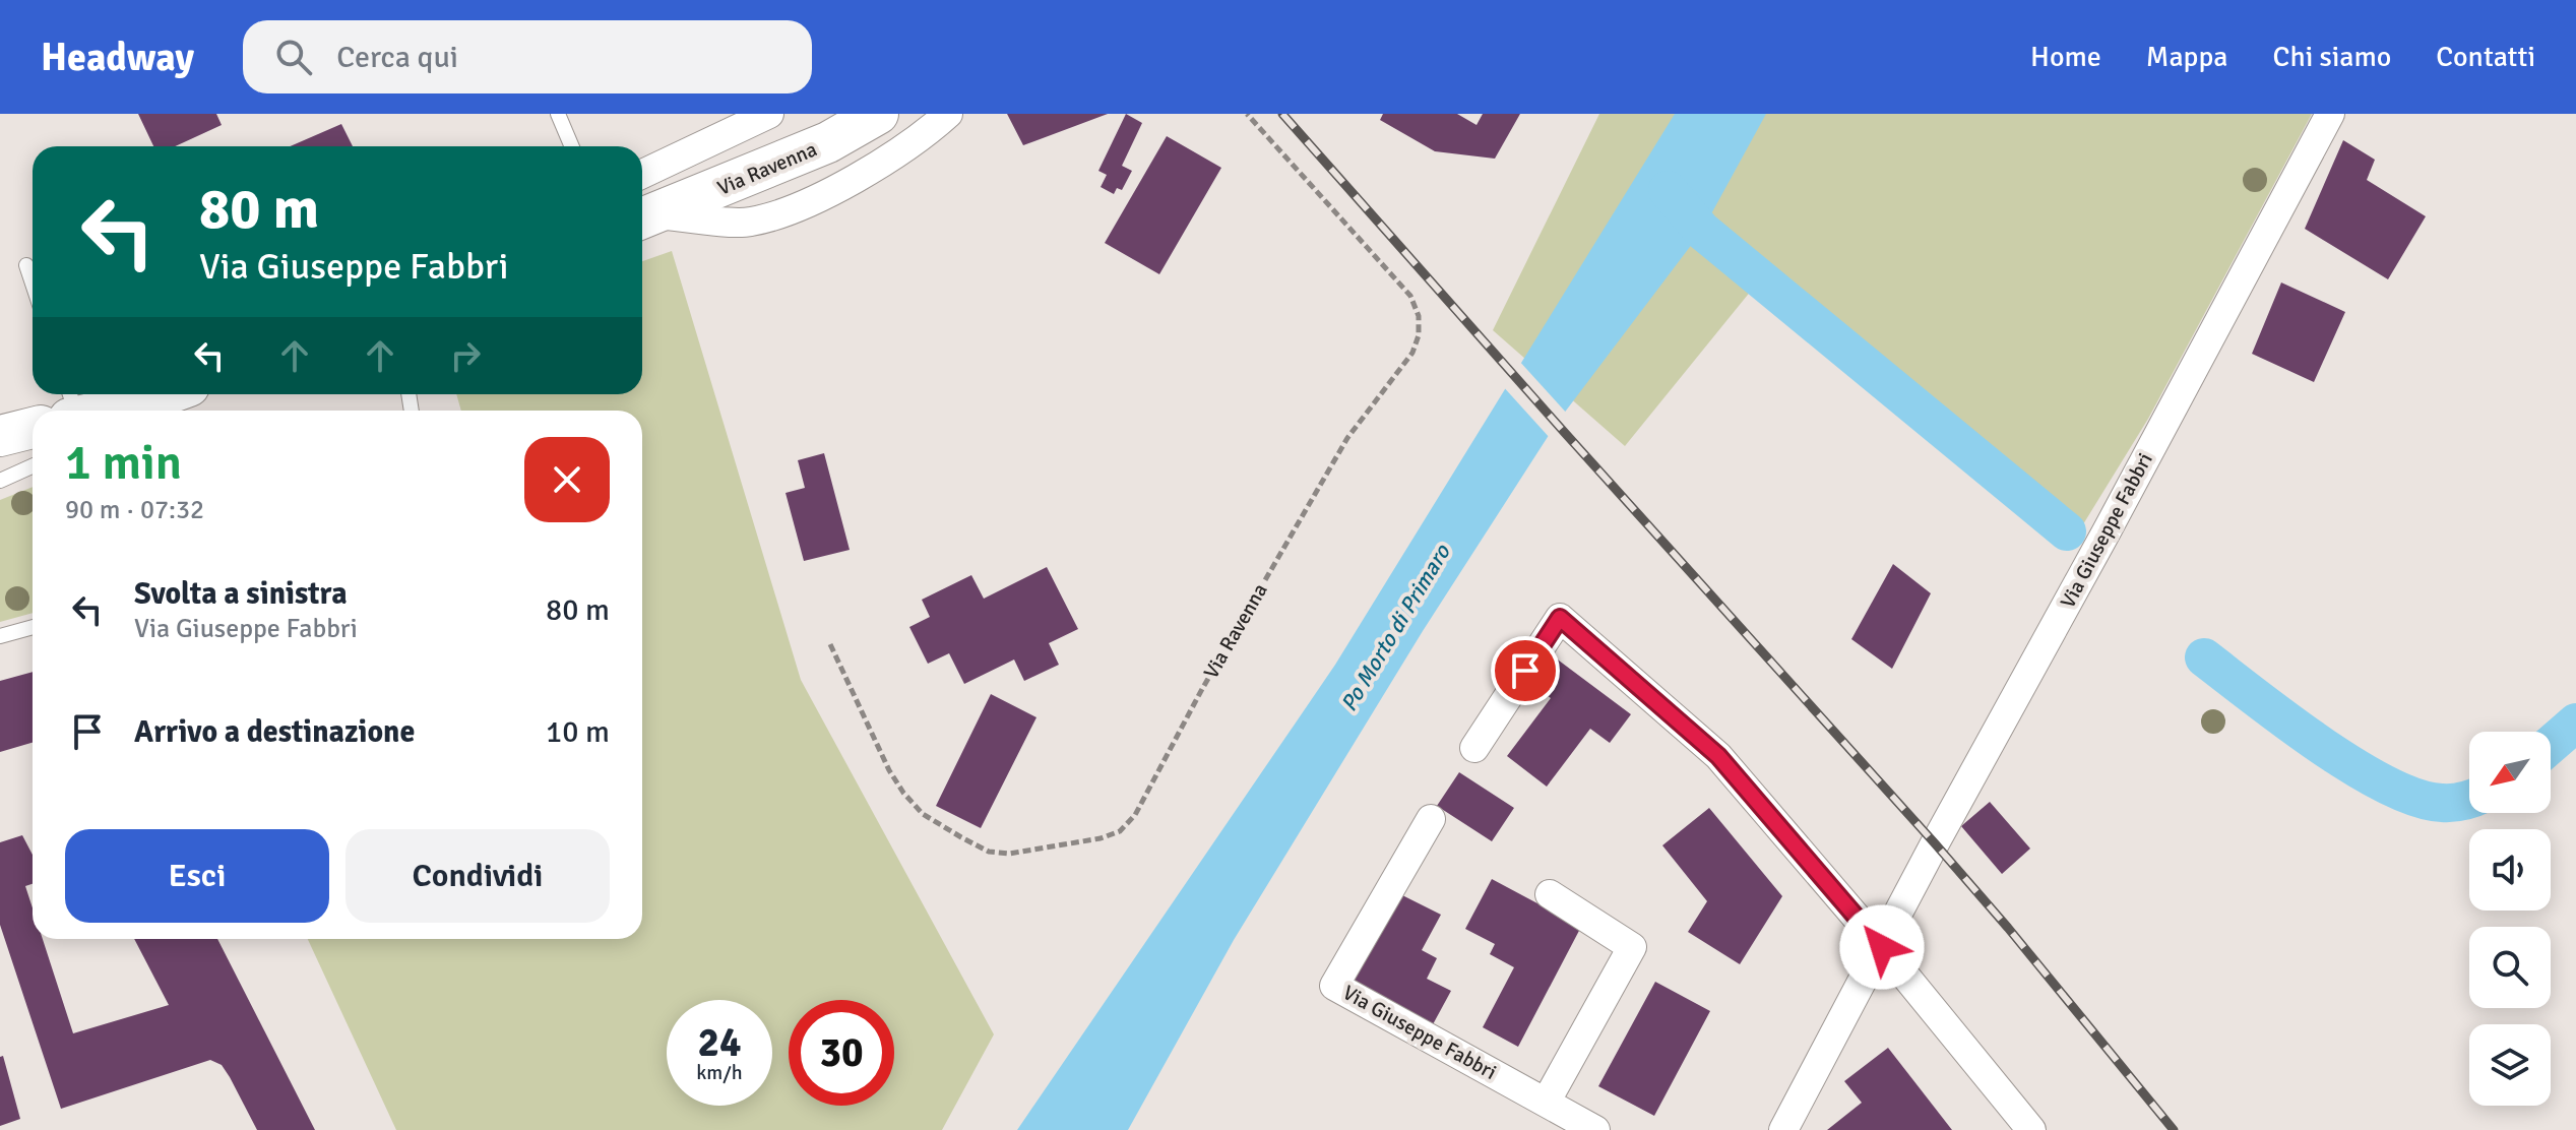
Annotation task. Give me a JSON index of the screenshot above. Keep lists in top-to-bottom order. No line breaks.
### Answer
{"streets":{"main road":["Via Ravenna"],"street":["Via Giuseppe Fabbri"]},"water":["Po Morto di Primaro"],"north":"bottom left","page":{"header":"Headway","search":"Cerca qui","nav":["Home","Mappa","Chi siamo","Contatti"],"turn":["80 m","Via Giuseppe Fabbri"],"heading":["1 min","90 m · 07:32"],"list":[{"name":"Svolta a sinistra","note":"Via Giuseppe Fabbri","value":"80 m"},{"name":"Arrivo a destinazione","value":"10 m"}],"buttons":["Esci","Condividi"],"speed":"24 km/h","limit":"30"}}
